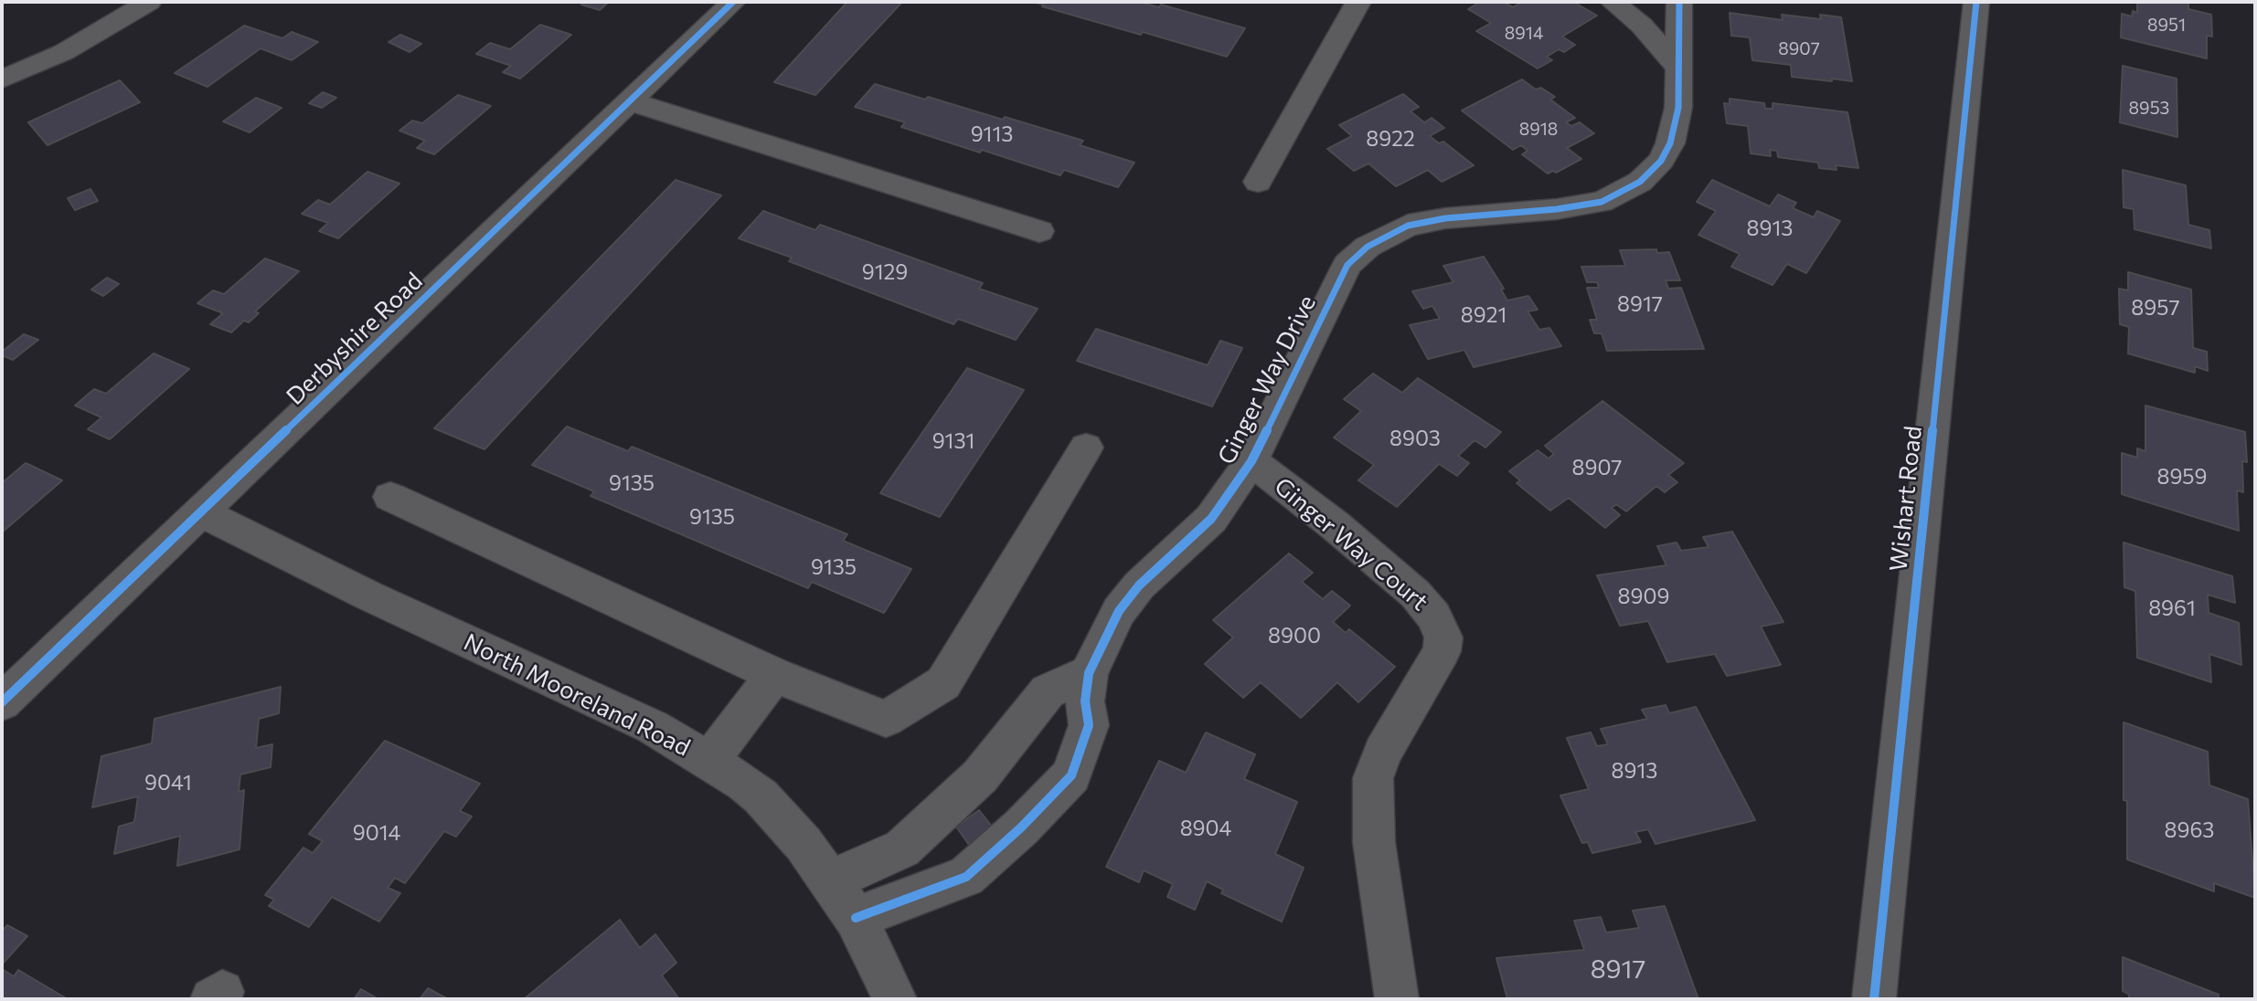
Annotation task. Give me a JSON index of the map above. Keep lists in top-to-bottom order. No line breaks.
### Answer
{"streets":{"street":["Derbyshire Road","Ginger Way Drive","Wishart Road","Ginger Way Court","North Mooreland Road"]},"crossings":[["Derbyshire Road","North Mooreland Road"],["Ginger Way Drive","Ginger Way Court"],["Ginger Way Drive","North Mooreland Road"]],"house_numbers":["8951","8914","8907","8953","8918","9113","8922","8913","9129","8917","8957","8921","8903","9131","8907","8959","9135","9135","9135","8909","8961","8900","8913","9041","8904","8963","9014","8917"]}
